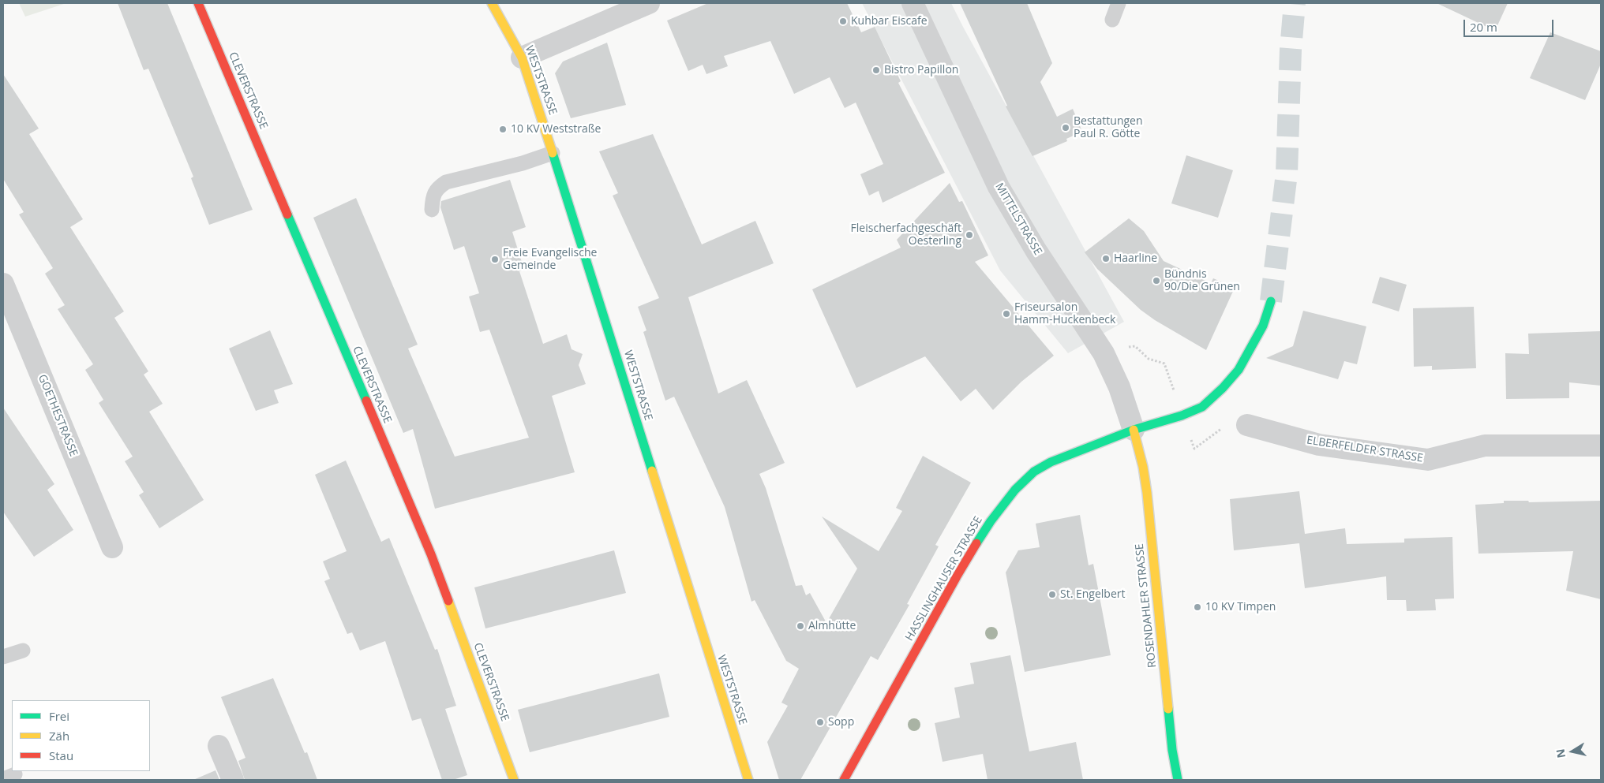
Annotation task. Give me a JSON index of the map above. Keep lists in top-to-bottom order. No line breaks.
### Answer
{"streets":{"street":["WESTSTRASSE","CLEVERSTRASSE","MITTELSTRASSE","GOETHESTRASSE","ELBERFELDER STRASSE","HASSLINGHAUSER STRASSE","ROSENDAHLER STRASSE"]},"crossings":[["MITTELSTRASSE","HASSLINGHAUSER STRASSE"],["MITTELSTRASSE","ROSENDAHLER STRASSE"],["HASSLINGHAUSER STRASSE","ROSENDAHLER STRASSE"]],"places":["Kuhbar Eiscafe","Bistro Papillon","Bestattungen Paul R. Götte","10 KV Weststraße","Fleischerfachgeschäft Oesterling","Haarline","Freie Evangelische Gemeinde","Bündnis 90/Die Grünen","Friseursalon Hamm-Huckenbeck","St. Engelbert","10 KV Timpen","Almhütte","Sopp"],"legend":["Frei","Zäh","Stau"],"scale_bar":"20 m","north":"left"}
